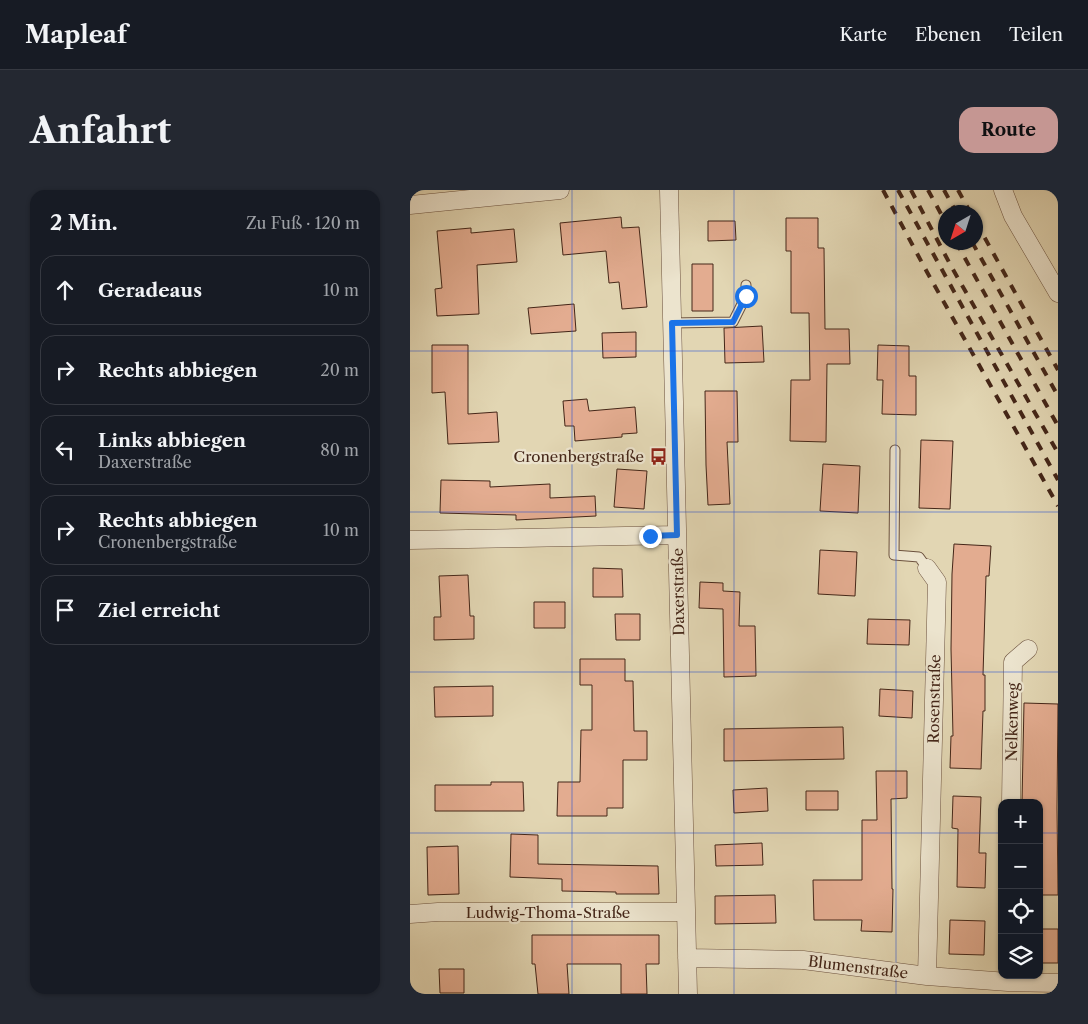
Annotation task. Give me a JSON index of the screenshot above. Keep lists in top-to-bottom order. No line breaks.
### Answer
{"streets":{"street":["Daxerstraße","Rosenstraße","Nelkenweg","Ludwig-Thoma-Straße","Blumenstraße"]},"crossings":[["Daxerstraße","Ludwig-Thoma-Straße"],["Daxerstraße","Blumenstraße"],["Rosenstraße","Blumenstraße"]],"places":{"bus stop":["Cronenbergstraße"]},"north":"bottom left","page":{"header":"Mapleaf","nav":["Karte","Ebenen","Teilen"],"buttons":"Route","title":"Anfahrt","heading":["2 Min.","Zu Fuß · 120 m"],"list":[["Geradeaus","10 m"],["Rechts abbiegen","20 m"],["Links abbiegen","Daxerstraße","80 m"],["Rechts abbiegen","Cronenbergstraße","10 m"],"Ziel erreicht"],"map_buttons":["+","−"]}}
